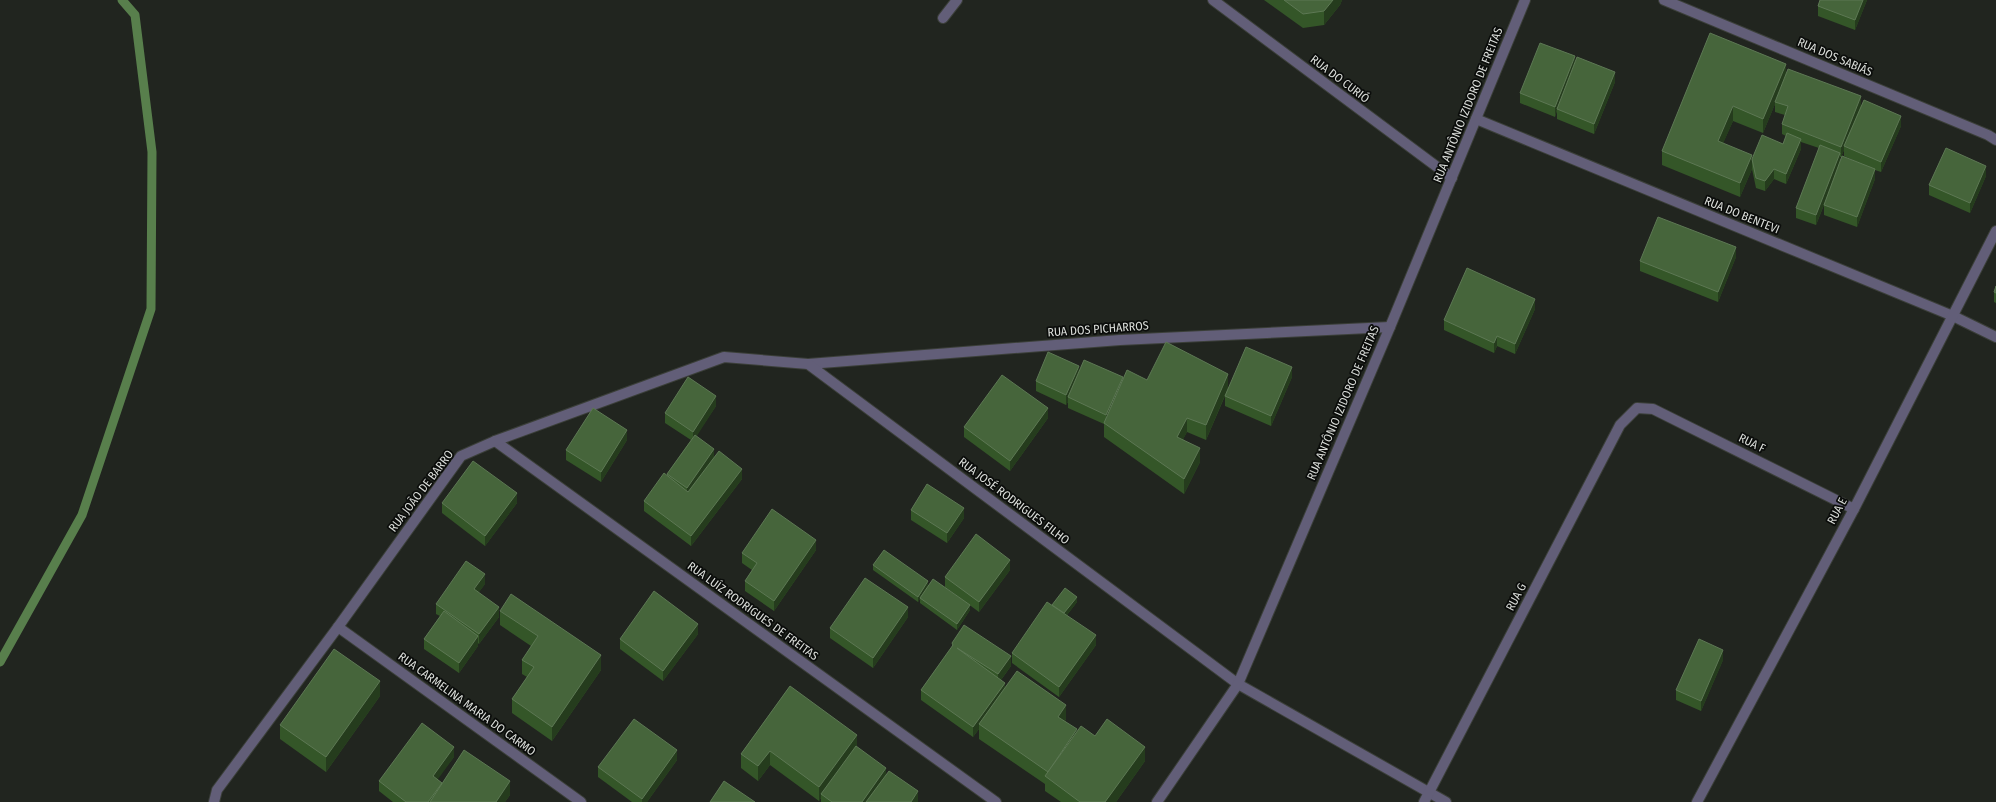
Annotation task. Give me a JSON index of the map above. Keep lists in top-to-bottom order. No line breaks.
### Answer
{"streets":{"street":["RUA DOS SABIÁS","RUA DO CURIÓ","RUA ANTÔNIO IZIDORO DE FREITAS","RUA DO BENTEVI","RUA DOS PICHARROS","RUA F","RUA JOÃO DE BARRO","RUA JOSÉ RODRIGUES FILHO","RUA E","RUA G","RUA LUÍZ RODRIGUES DE FREITAS","RUA CARMELINA MARIA DO CARMO"]},"crossings":[["RUA DO CURIÓ","RUA ANTÔNIO IZIDORO DE FREITAS"],["RUA ANTÔNIO IZIDORO DE FREITAS","RUA DO BENTEVI"],["RUA ANTÔNIO IZIDORO DE FREITAS","RUA DOS PICHARROS"],["RUA ANTÔNIO IZIDORO DE FREITAS","RUA JOSÉ RODRIGUES FILHO"],["RUA DO BENTEVI","RUA E"],["RUA DOS PICHARROS","RUA JOÃO DE BARRO"],["RUA DOS PICHARROS","RUA JOSÉ RODRIGUES FILHO"],["RUA F","RUA E"],["RUA F","RUA G"],["RUA JOÃO DE BARRO","RUA JOSÉ RODRIGUES FILHO"],["RUA JOÃO DE BARRO","RUA LUÍZ RODRIGUES DE FREITAS"],["RUA JOÃO DE BARRO","RUA CARMELINA MARIA DO CARMO"],["RUA JOSÉ RODRIGUES FILHO","RUA G"]]}
